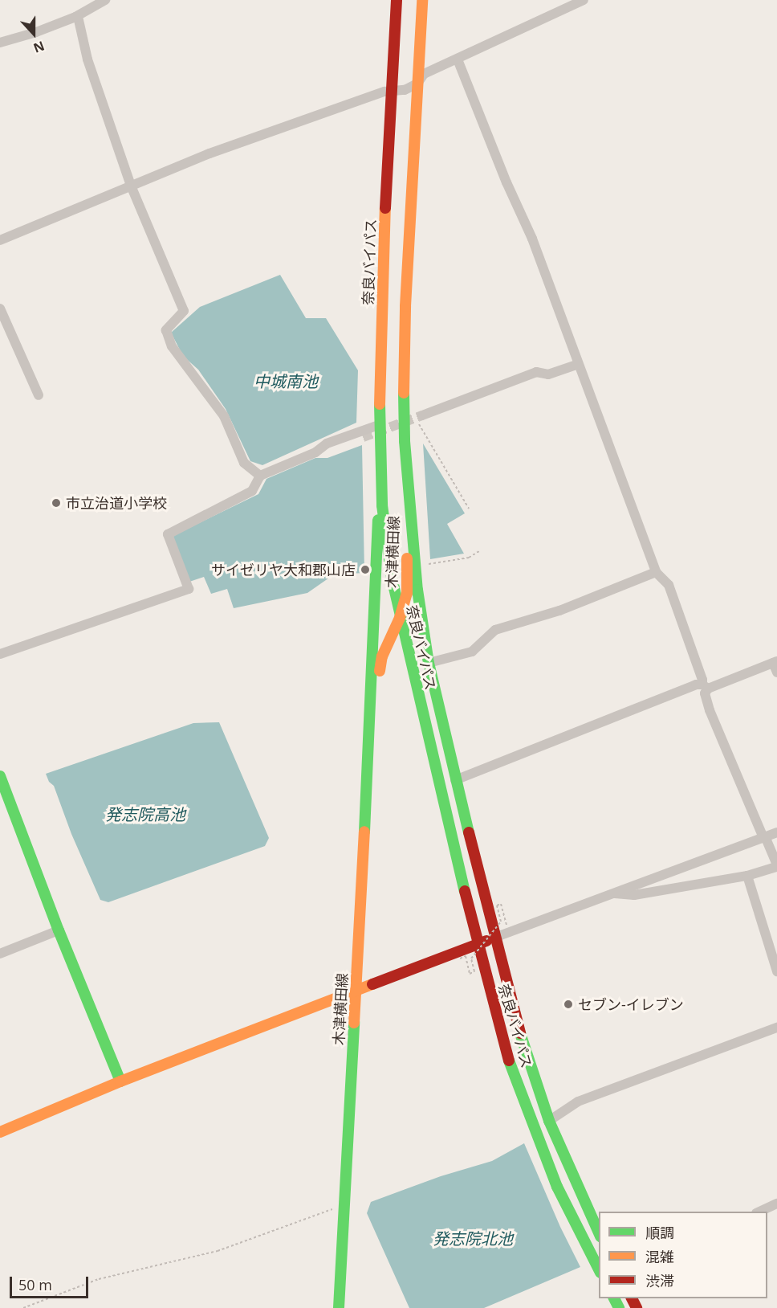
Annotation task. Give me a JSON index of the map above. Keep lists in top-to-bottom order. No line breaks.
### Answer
{"streets":{"main road":["奈良バイパス","木津横田線"]},"crossings":[["奈良バイパス","木津横田線"]],"water":["中城南池","発志院高池","発志院北池"],"places":["市立治道小学校","サイゼリヤ大和郡山店","セブン-イレブン"],"legend":["順調","混雑","渋滞"],"scale_bar":"50 m","north":"bottom"}
